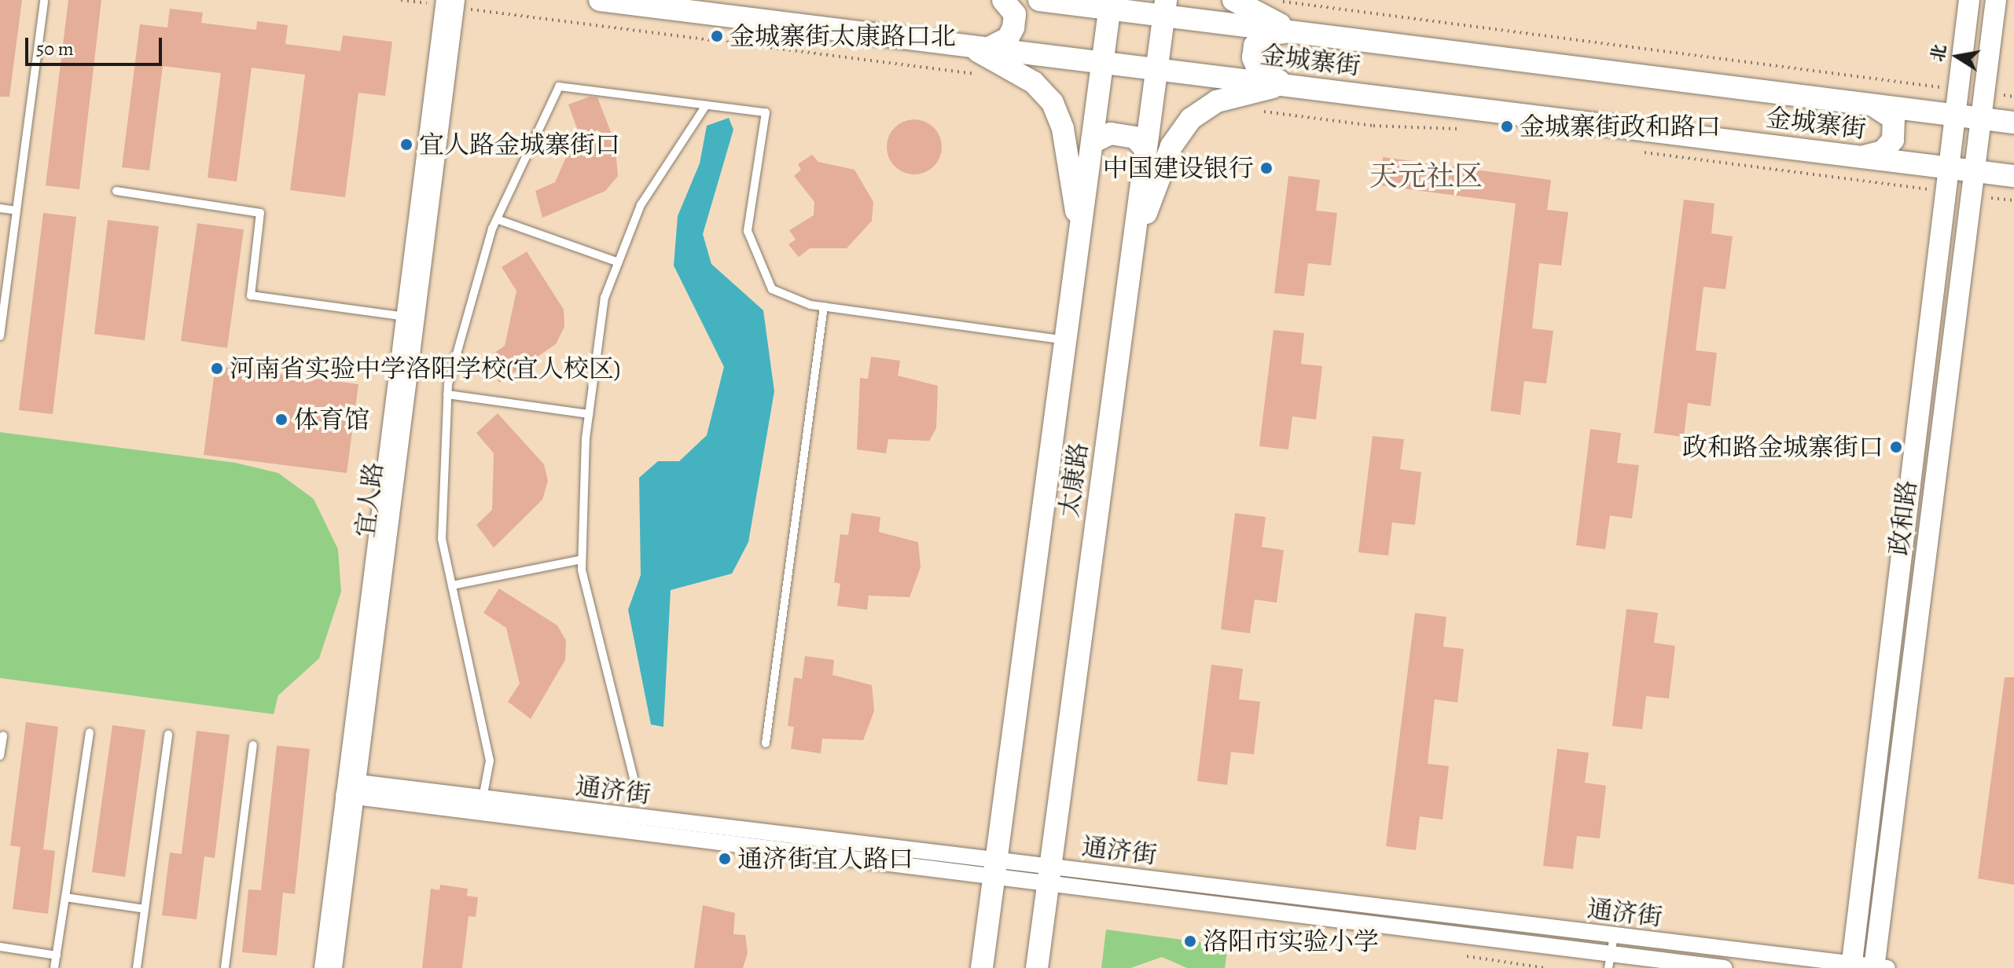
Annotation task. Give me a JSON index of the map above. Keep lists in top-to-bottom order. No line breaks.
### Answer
{"streets":{"main road":["金城寨街","太康路"],"street":["宜人路","政和路","通济街"]},"crossings":[["金城寨街","太康路"],["金城寨街","政和路"],["太康路","通济街"],["宜人路","通济街"],["政和路","通济街"]],"districts":["天元社区"],"places":["金城寨街太康路口北","金城寨街政和路口","宜人路金城寨街口","中国建设银行","河南省实验中学洛阳学校(宜人校区)","体育馆","政和路金城寨街口","通济街宜人路口","洛阳市实验小学"],"scale_bar":"50 m","north":"left"}
